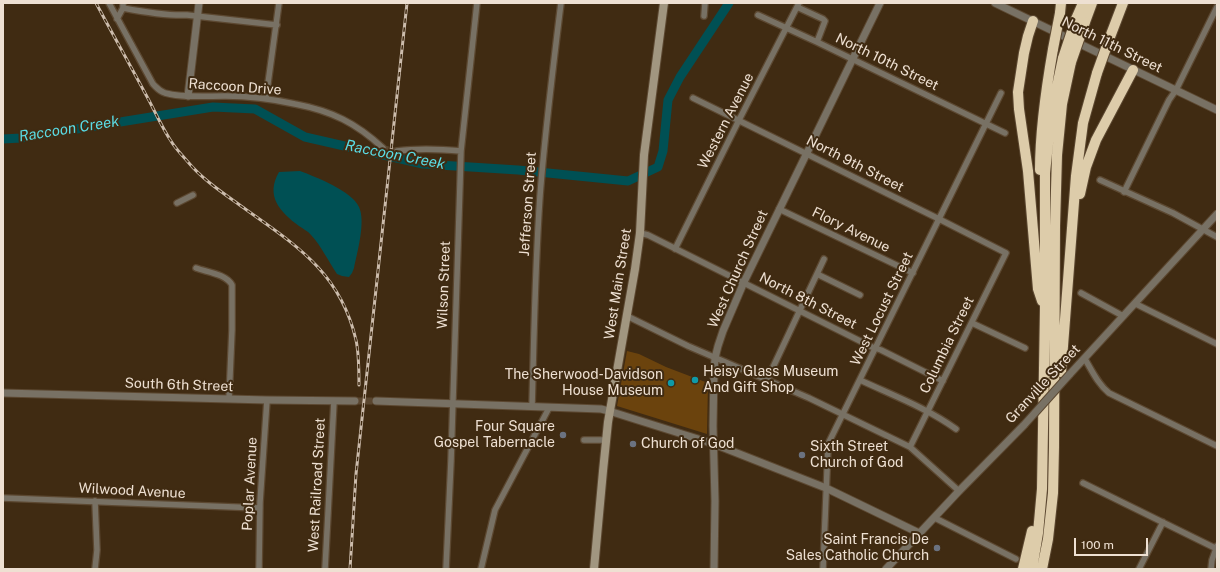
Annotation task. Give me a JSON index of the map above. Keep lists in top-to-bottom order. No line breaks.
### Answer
{"streets":{"main road":["West Main Street"],"street":["North 11th Street","North 10th Street","Raccoon Drive","Western Avenue","North 9th Street","Jefferson Street","Flory Avenue","West Church Street","Wilson Street","North 8th Street","West Locust Street","Columbia Street","Granville Street","South 6th Street","Poplar Avenue","West Railroad Street","Wilwood Avenue"]},"crossings":[["North 10th Street","Western Avenue"],["North 10th Street","West Church Street"],["North 10th Street","West Locust Street"],["Western Avenue","North 9th Street"],["Western Avenue","North 8th Street"],["North 9th Street","West Church Street"],["North 9th Street","West Locust Street"],["North 9th Street","Columbia Street"],["Flory Avenue","West Church Street"],["Flory Avenue","West Locust Street"],["West Church Street","North 8th Street"],["West Main Street","North 8th Street"],["North 8th Street","West Locust Street"],["North 8th Street","Columbia Street"],["South 6th Street","Poplar Avenue"],["South 6th Street","West Railroad Street"],["Poplar Avenue","Wilwood Avenue"]],"water":["Raccoon Creek"],"places":["Heisy Glass Museum And Gift Shop","The Sherwood-Davidson House Museum","Four Square Gospel Tabernacle","Church of God","Sixth Street Church of God","Saint Francis De Sales Catholic Church"],"scale_bar":"100 m"}
